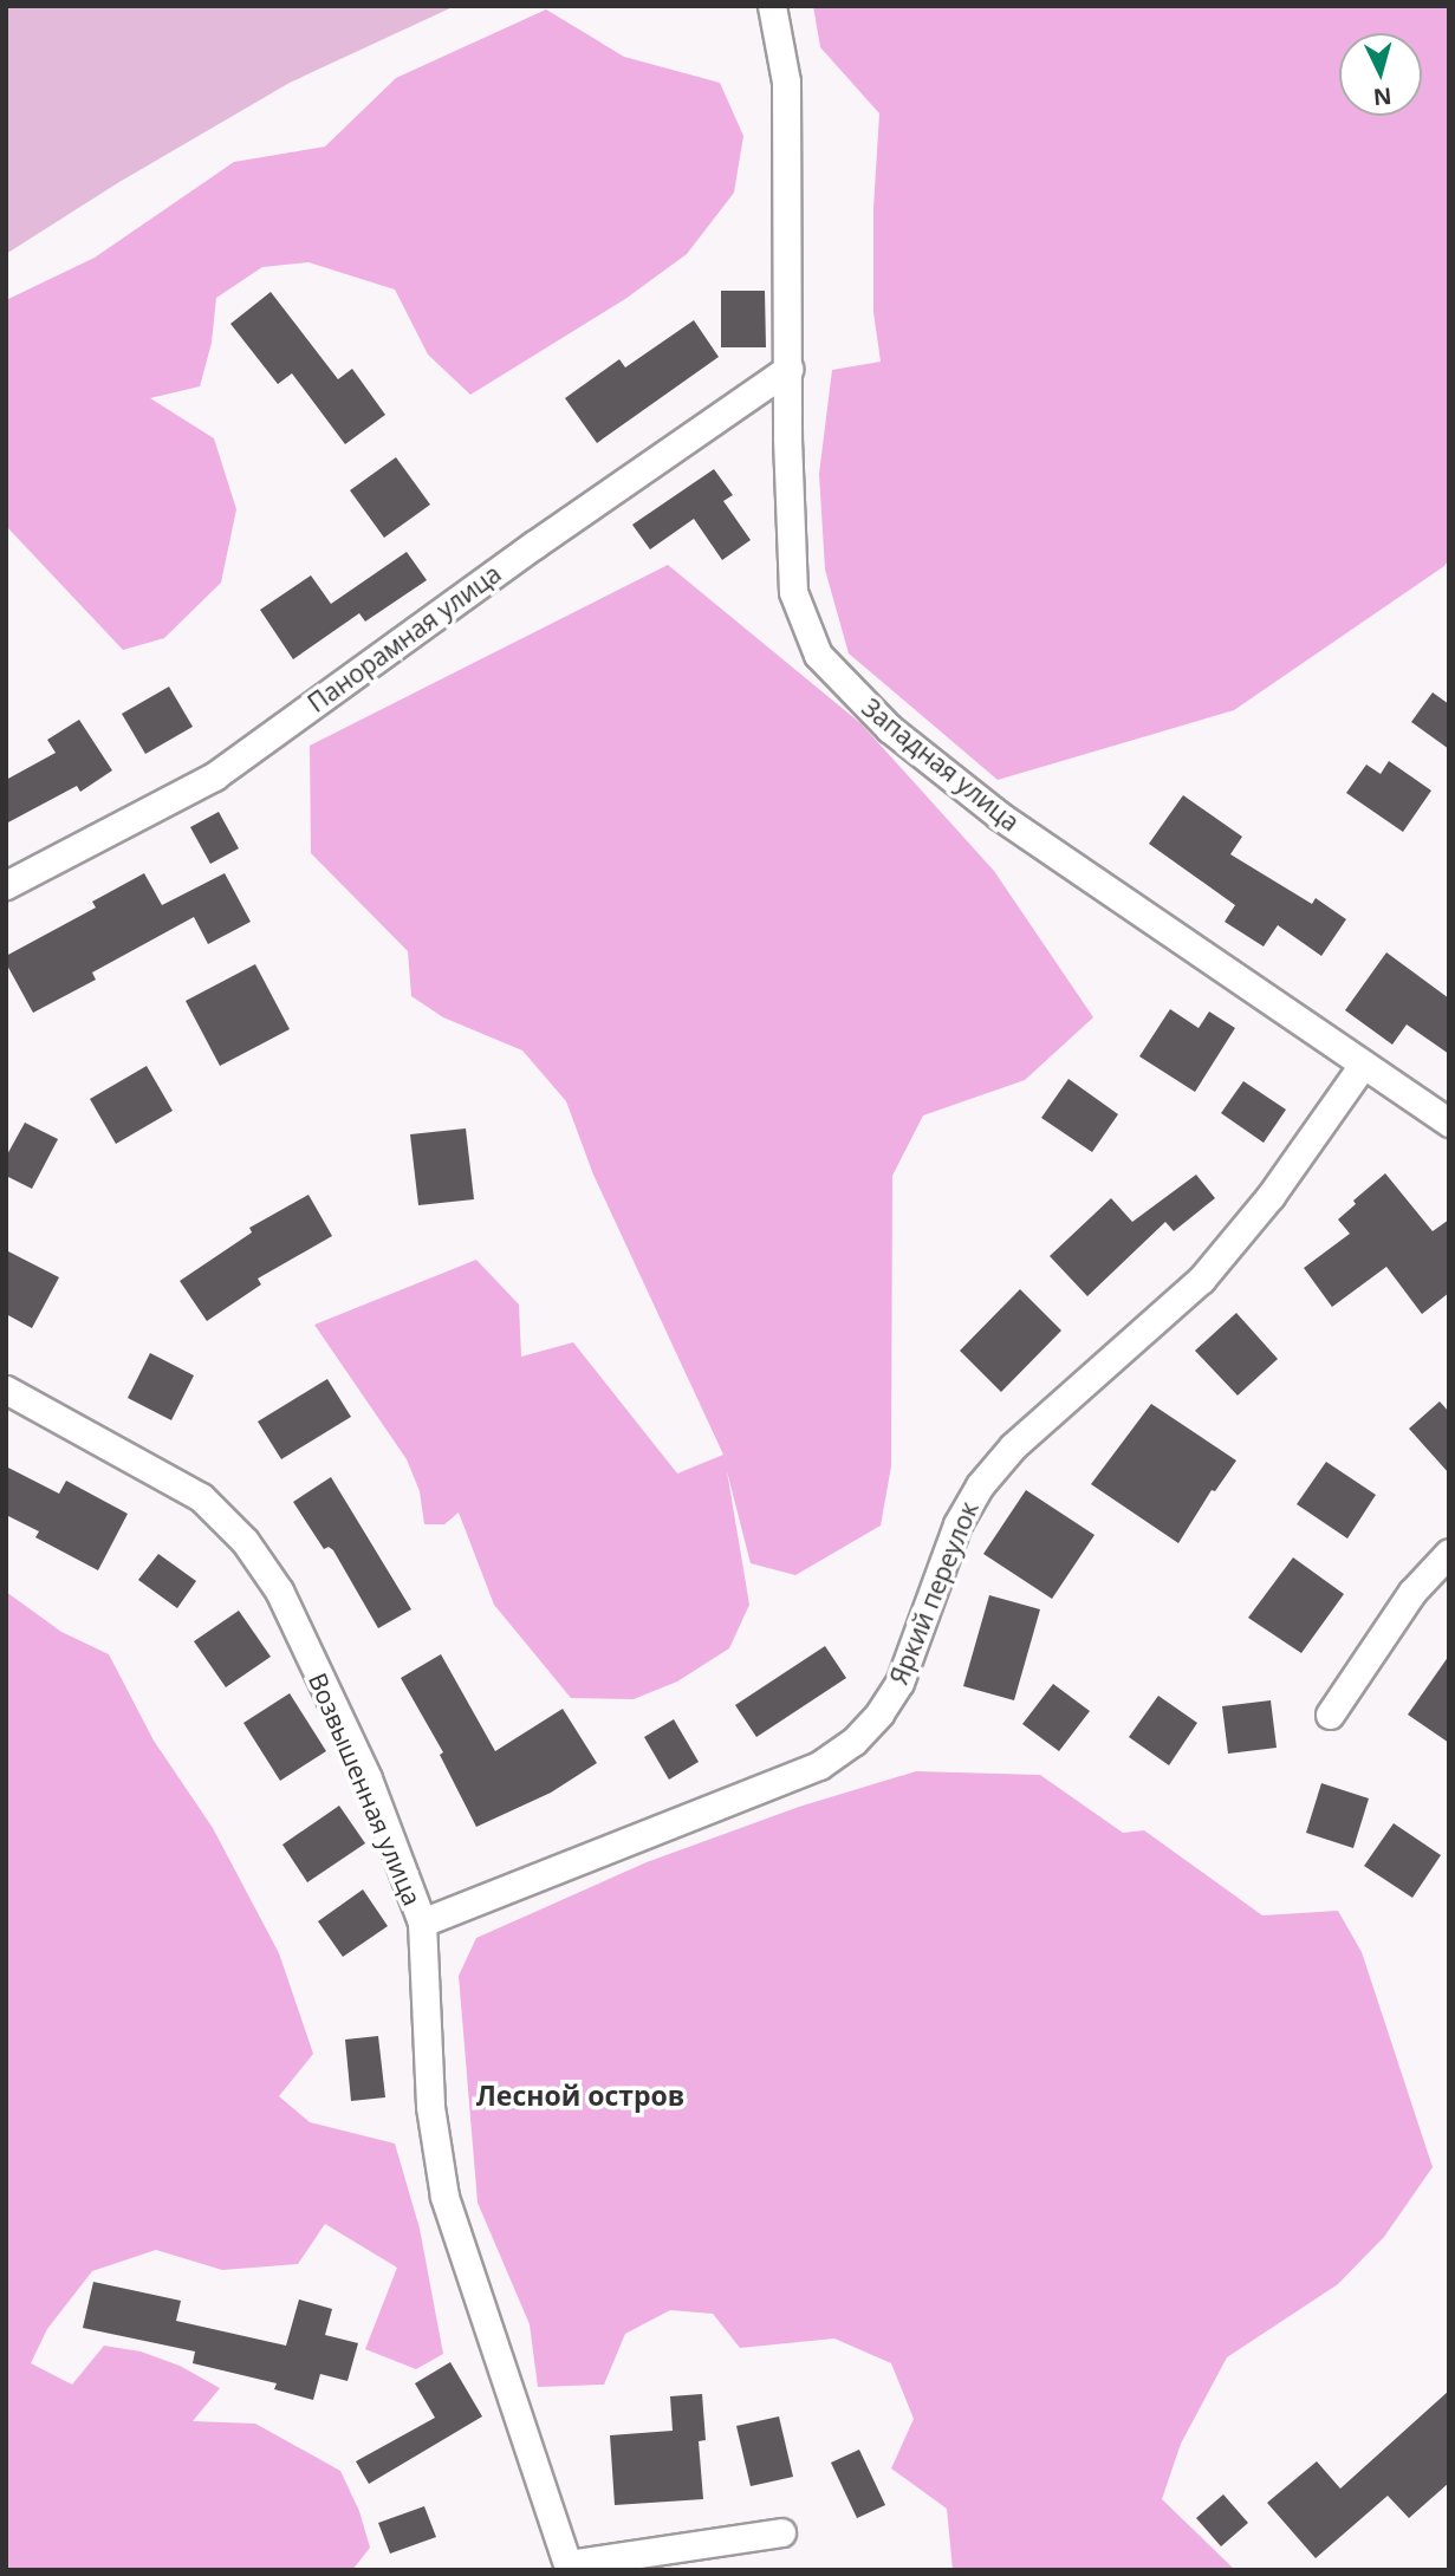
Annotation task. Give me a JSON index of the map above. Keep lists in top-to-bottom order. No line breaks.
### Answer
{"streets":{"street":["Панорамная улица","Западная улица","Яркий переулок","Возвышенная улица"]},"crossings":[["Панорамная улица","Западная улица"],["Западная улица","Яркий переулок"],["Яркий переулок","Возвышенная улица"]],"districts":["Лесной остров"],"north":"bottom"}
